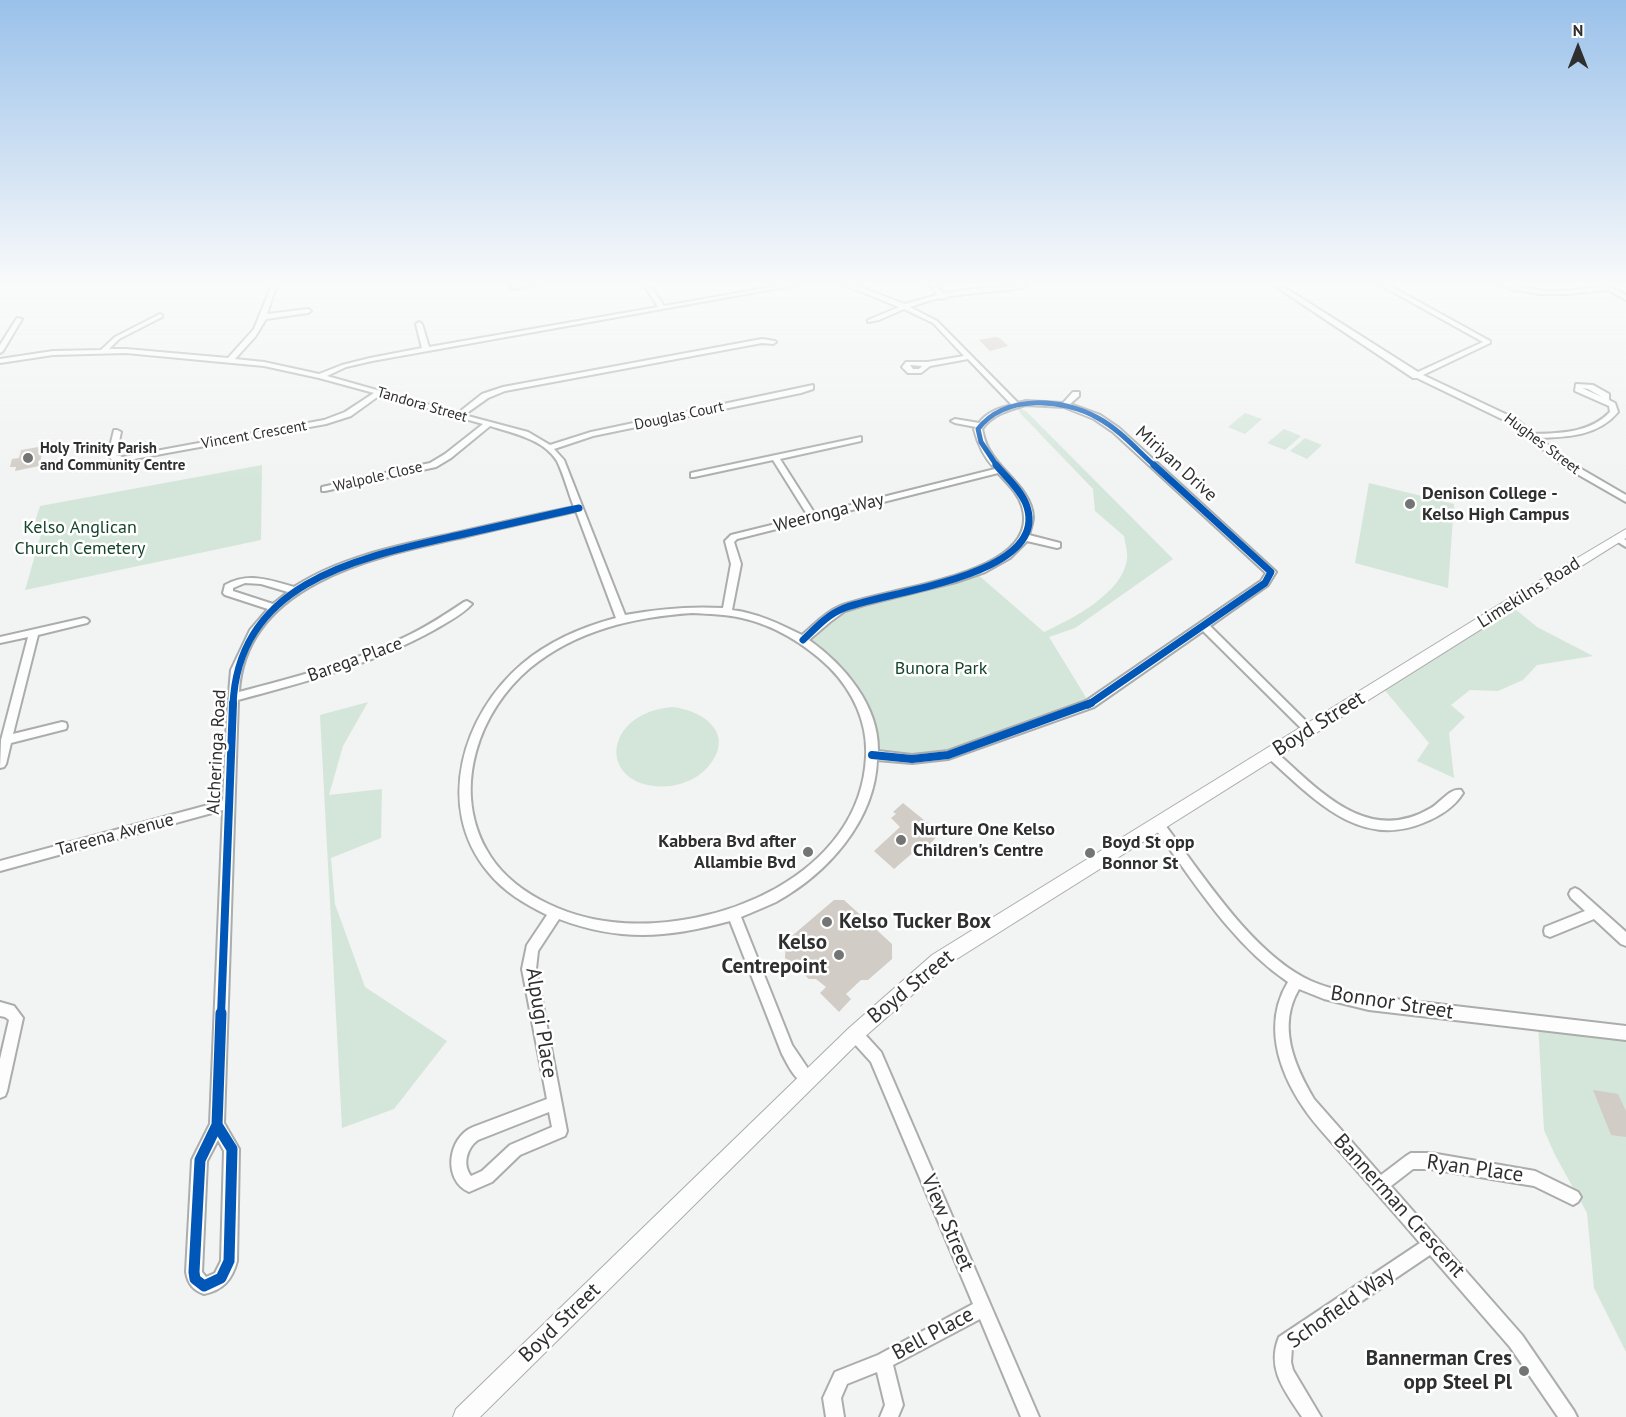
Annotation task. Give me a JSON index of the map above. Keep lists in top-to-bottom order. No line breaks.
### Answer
{"streets":{"main road":["Limekilns Road","Boyd Street"],"street":["Tandora Street","Douglas Court","Vincent Crescent","Hughes Street","Miriyan Drive","Walpole Close","Weeronga Way","Barega Place","Alcheringa Road","Tareena Avenue","Bonnor Street","Alpugi Place","Ryan Place","Bannerman Crescent","View Street","Schofield Way","Bell Place"]},"crossings":[["Tandora Street","Douglas Court"],["Tandora Street","Vincent Crescent"],["Tandora Street","Walpole Close"],["Tandora Street","Alcheringa Road"],["Limekilns Road","Boyd Street"],["Barega Place","Alcheringa Road"],["Boyd Street","Bonnor Street"],["Boyd Street","View Street"],["Alcheringa Road","Tareena Avenue"],["Bonnor Street","Bannerman Crescent"],["Ryan Place","Bannerman Crescent"],["Bannerman Crescent","Schofield Way"],["View Street","Bell Place"]],"parks":["Kelso Anglican Church Cemetery","Bunora Park"],"places":["Holy Trinity Parish and Community Centre","Denison College - Kelso High Campus","Nurture One Kelso Children's Centre","Kabbera Bvd after Allambie Bvd","Boyd St opp Bonnor St","Kelso Tucker Box","Kelso Centrepoint","Bannerman Cres opp Steel Pl"],"north":"top"}
